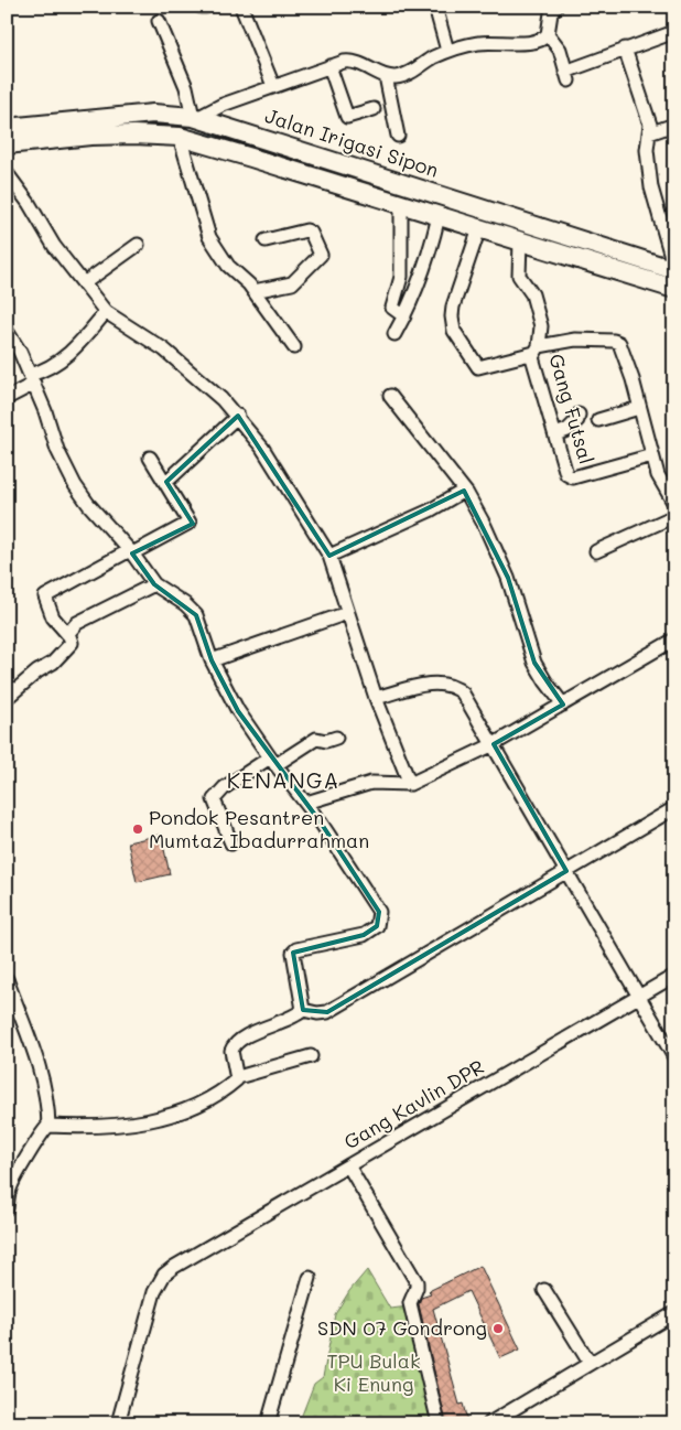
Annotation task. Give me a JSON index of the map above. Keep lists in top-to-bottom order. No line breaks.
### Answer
{"streets":{"street":["Jalan Irigasi Sipon","Gang Futsal","Gang Kavlin DPR"]},"crossings":[["Jalan Irigasi Sipon","Gang Futsal"]],"districts":["KENANGA"],"parks":["TPU Bulak Ki Enung"],"places":["Pondok Pesantren Mumtaz Ibadurrahman","SDN 07 Gondrong"]}
